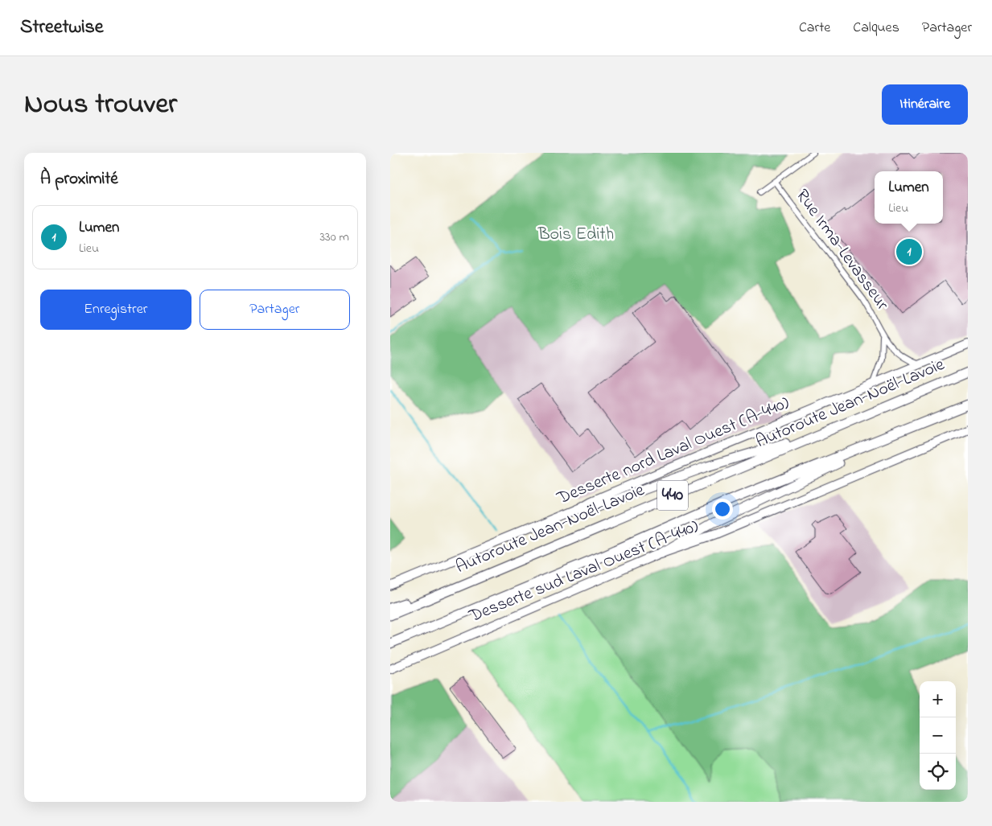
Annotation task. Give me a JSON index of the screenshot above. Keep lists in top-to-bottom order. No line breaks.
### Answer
{"streets":{"highway":["Autoroute Jean-Noël-Lavoie","440"],"main road":["Desserte nord Laval Ouest (A-440)","Desserte sud Laval Ouest (A-440)"],"street":["Rue Irma-Levasseur"]},"crossings":[["Rue Irma-Levasseur","Desserte nord Laval Ouest (A-440)"]],"parks":["Bois Edith"],"page":{"header":"Streetwise","nav":["Carte","Calques","Partager"],"title":"Nous trouver","buttons":["Itinéraire",["Enregistrer","Partager"]],"heading":"À proximité","popup":["Lumen","Lieu"],"list":[{"mark":"1","name":"Lumen","note":"Lieu","value":"330 m"}],"pins":"1","map_buttons":["+","−"]}}
